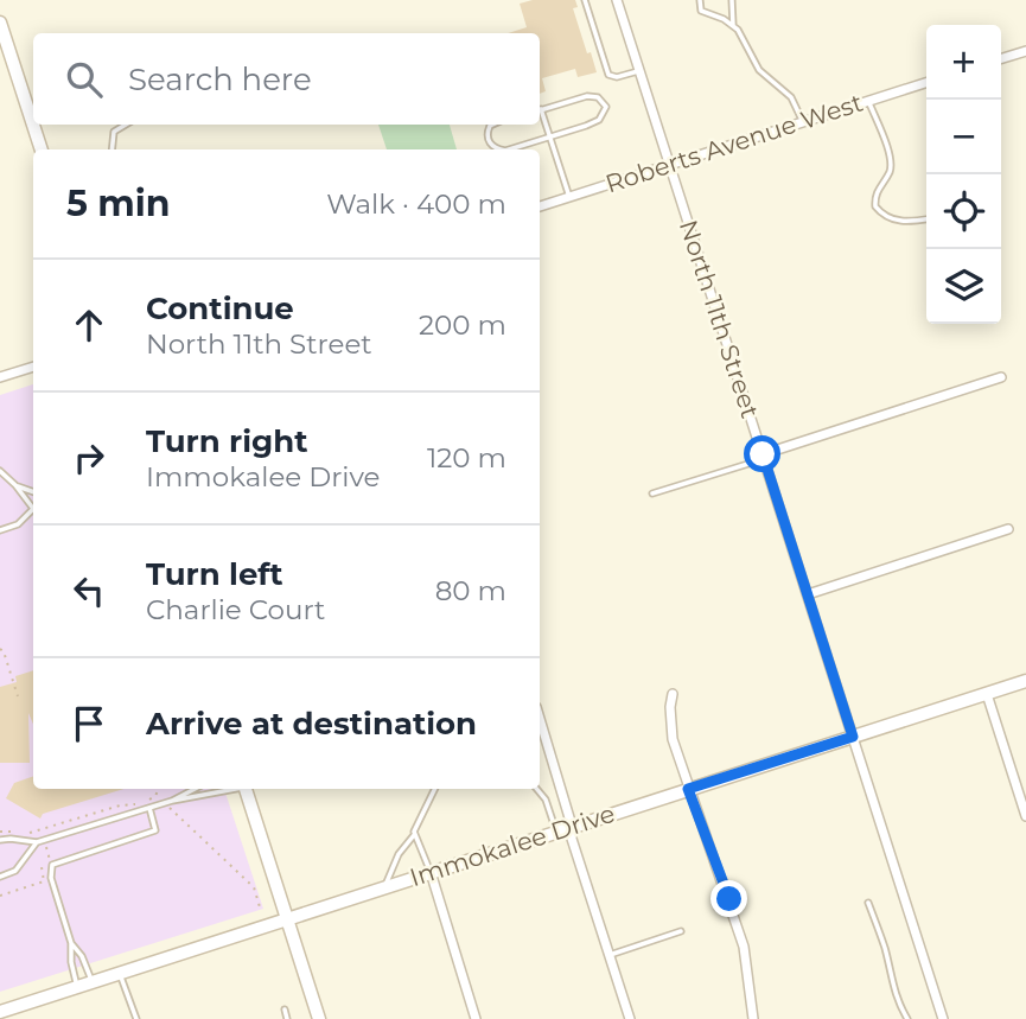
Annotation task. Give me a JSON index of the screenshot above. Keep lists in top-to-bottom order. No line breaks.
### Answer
{"streets":{"street":["Roberts Avenue West","North 11th Street","Immokalee Drive"]},"crossings":[["Roberts Avenue West","North 11th Street"],["North 11th Street","Immokalee Drive"]],"page":{"map_buttons":["+","−"],"search":"Search here","heading":["5 min","Walk · 400 m"],"list":[["Continue","North 11th Street","200 m"],["Turn right","Immokalee Drive","120 m"],["Turn left","Charlie Court","80 m"],"Arrive at destination"]}}
